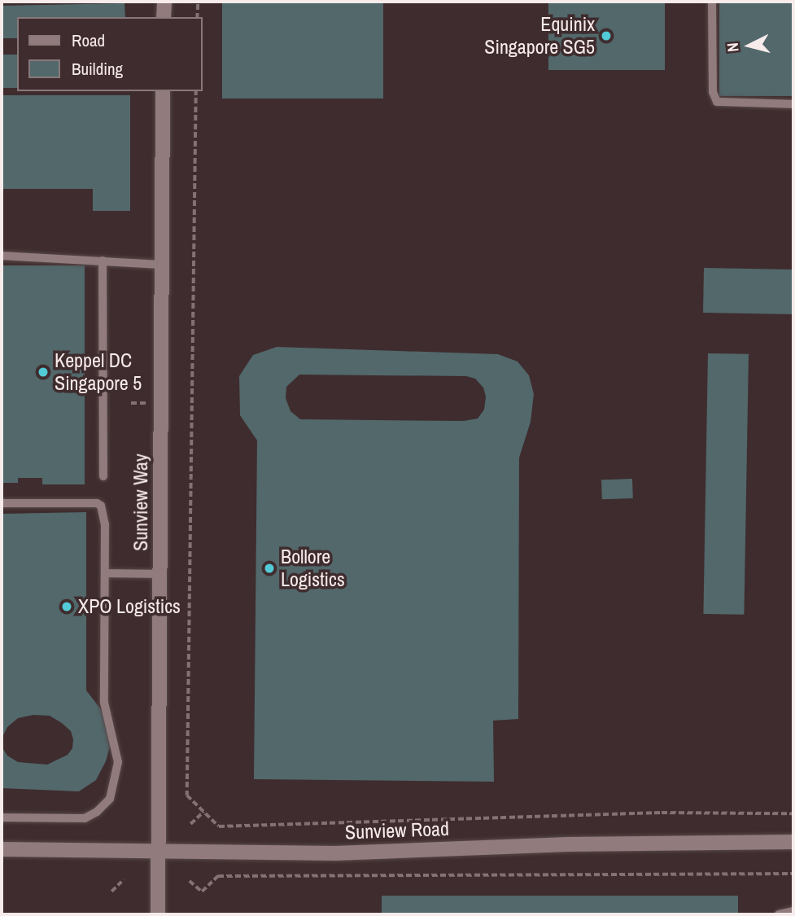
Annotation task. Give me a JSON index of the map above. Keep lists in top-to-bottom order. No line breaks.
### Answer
{"streets":{"street":["Sunview Way","Sunview Road"]},"crossings":[["Sunview Way","Sunview Road"]],"places":["Equinix Singapore SG5","Keppel DC Singapore 5","Bollore Logistics","XPO Logistics"],"legend":["Road","Building"],"north":"left"}
